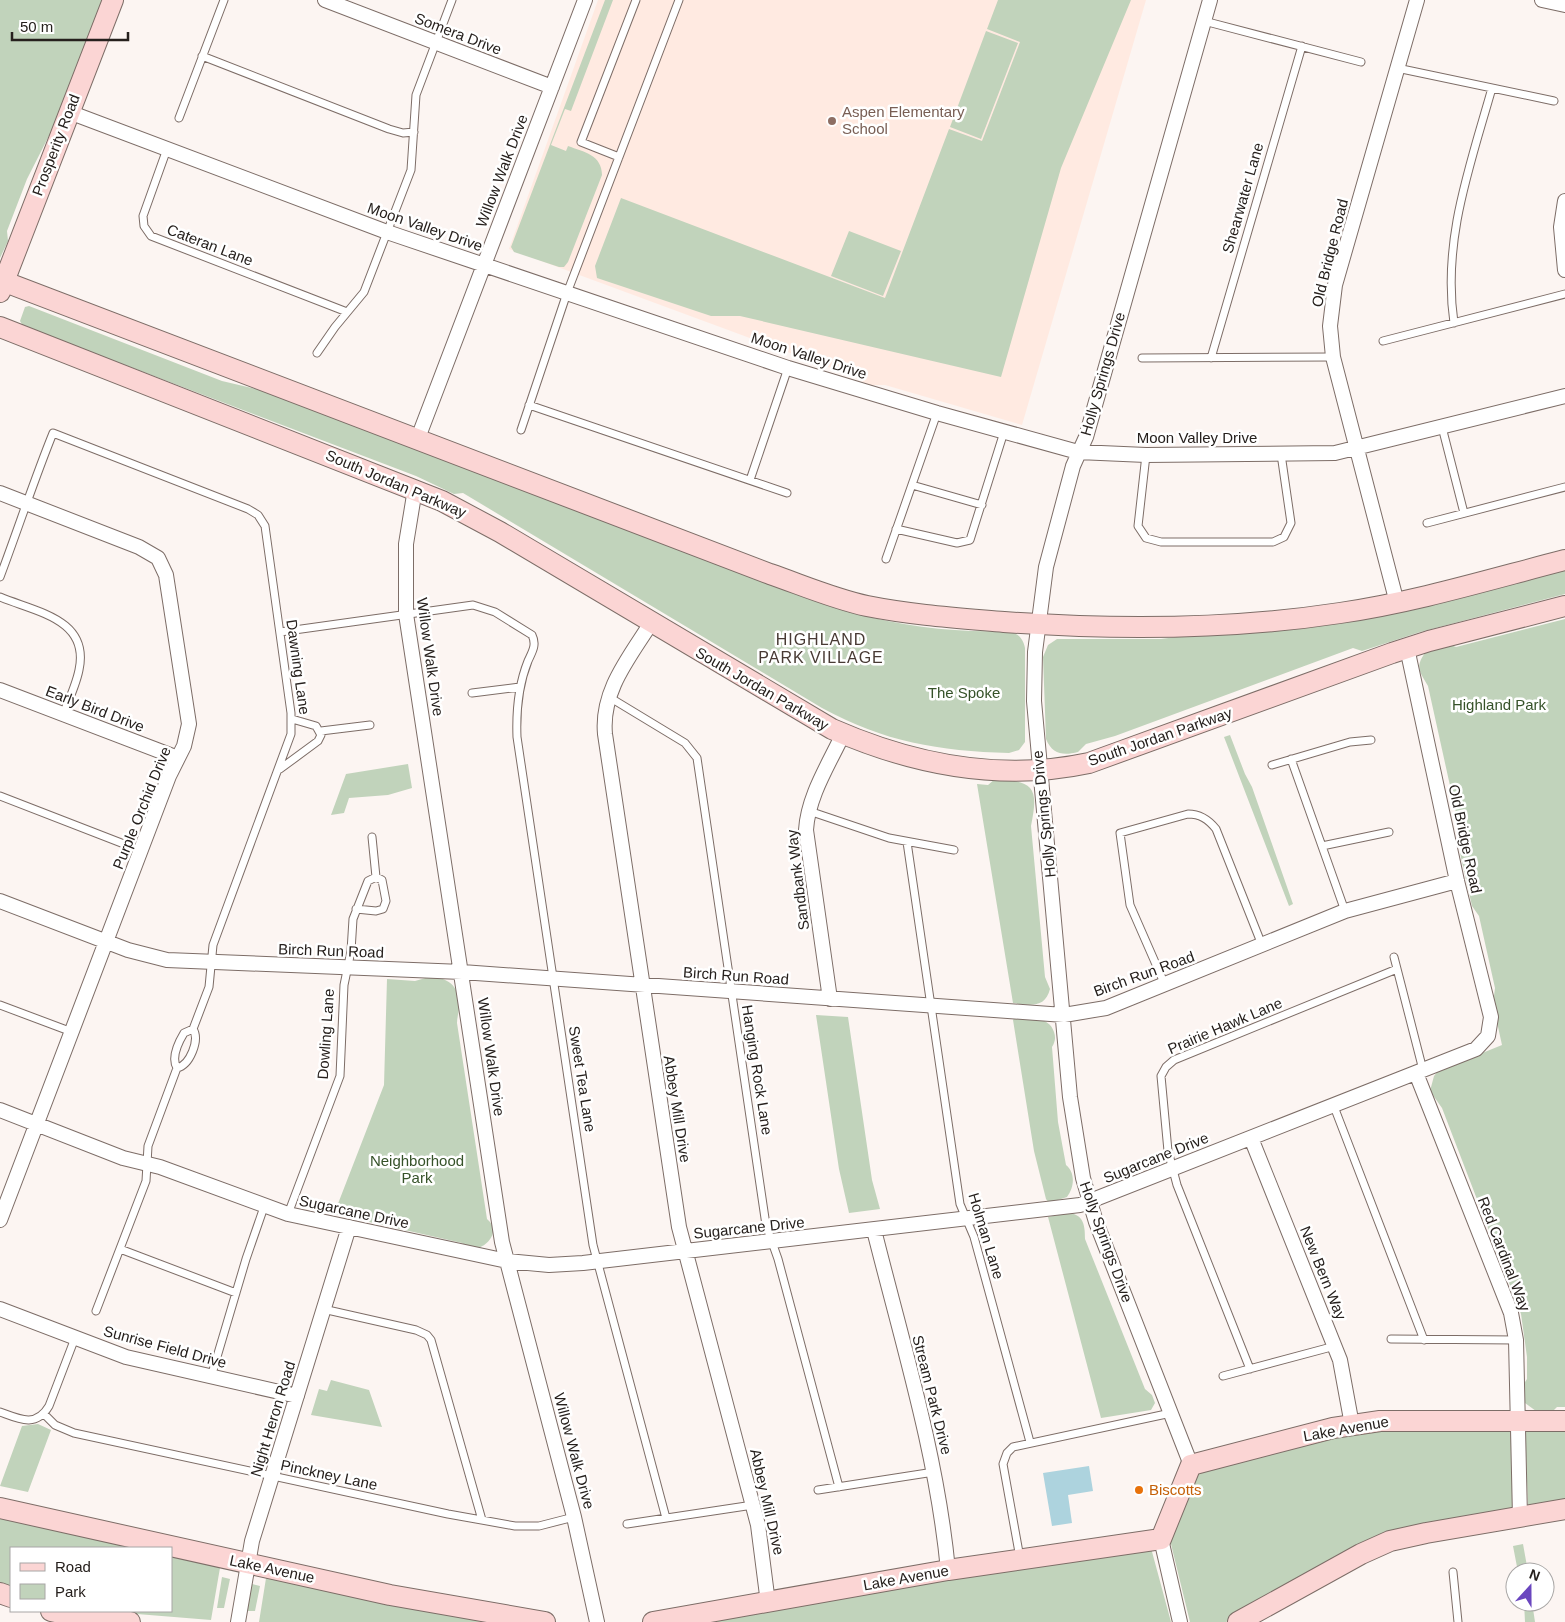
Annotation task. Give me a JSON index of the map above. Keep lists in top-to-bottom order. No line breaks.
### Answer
{"streets":{"street":["Somera Drive","Prosperity Road","Willow Walk Drive","Moon Valley Drive","Old Bridge Road","Holly Springs Drive","South Jordan Parkway","Early Bird Drive","Purple Orchid Drive","Sandbank Way","Birch Run Road","Abbey Mill Drive","Sugarcane Drive","Red Cardinal Way","New Bern Way","Sunrise Field Drive","Stream Park Drive","Night Heron Road","Lake Avenue"],"lane":["Shearwater Lane","Cateran Lane","Dawning Lane","Prairie Hawk Lane","Dowling Lane","Hanging Rock Lane","Sweet Tea Lane","Holman Lane","Pinckney Lane"]},"crossings":[["Somera Drive","Willow Walk Drive"],["Prosperity Road","Moon Valley Drive"],["Willow Walk Drive","Moon Valley Drive"],["Willow Walk Drive","South Jordan Parkway"],["Willow Walk Drive","Birch Run Road"],["Willow Walk Drive","Sweet Tea Lane"],["Willow Walk Drive","Sugarcane Drive"],["Willow Walk Drive","Pinckney Lane"],["Moon Valley Drive","Cateran Lane"],["Moon Valley Drive","Old Bridge Road"],["Moon Valley Drive","Holly Springs Drive"],["Old Bridge Road","South Jordan Parkway"],["Old Bridge Road","Birch Run Road"],["Old Bridge Road","Sugarcane Drive"],["Holly Springs Drive","South Jordan Parkway"],["Holly Springs Drive","Birch Run Road"],["Holly Springs Drive","Sugarcane Drive"],["Holly Springs Drive","Lake Avenue"],["South Jordan Parkway","Sandbank Way"],["South Jordan Parkway","Abbey Mill Drive"],["Dawning Lane","Purple Orchid Drive"],["Dawning Lane","Birch Run Road"],["Dawning Lane","Sugarcane Drive"],["Early Bird Drive","Purple Orchid Drive"],["Purple Orchid Drive","Birch Run Road"],["Purple Orchid Drive","Sugarcane Drive"],["Sandbank Way","Birch Run Road"],["Birch Run Road","Dowling Lane"],["Birch Run Road","Hanging Rock Lane"],["Birch Run Road","Sweet Tea Lane"],["Birch Run Road","Abbey Mill Drive"],["Birch Run Road","Holman Lane"],["Prairie Hawk Lane","Sugarcane Drive"],["Dowling Lane","Sugarcane Drive"],["Hanging Rock Lane","Abbey Mill Drive"],["Hanging Rock Lane","Sugarcane Drive"],["Sweet Tea Lane","Sugarcane Drive"],["Abbey Mill Drive","Sugarcane Drive"],["Abbey Mill Drive","Lake Avenue"],["Sugarcane Drive","Holman Lane"],["Sugarcane Drive","Red Cardinal Way"],["Sugarcane Drive","New Bern Way"],["Sugarcane Drive","Stream Park Drive"],["Sugarcane Drive","Night Heron Road"],["Red Cardinal Way","Lake Avenue"],["New Bern Way","Lake Avenue"],["Sunrise Field Drive","Night Heron Road"],["Stream Park Drive","Lake Avenue"],["Night Heron Road","Lake Avenue"],["Night Heron Road","Pinckney Lane"]],"districts":["HIGHLAND PARK VILLAGE"],"parks":["The Spoke","Highland Park","Neighborhood Park"],"places":["Aspen Elementary School","Biscotts"],"legend":["Road","Park"],"scale_bar":"50 m","north":"top"}
